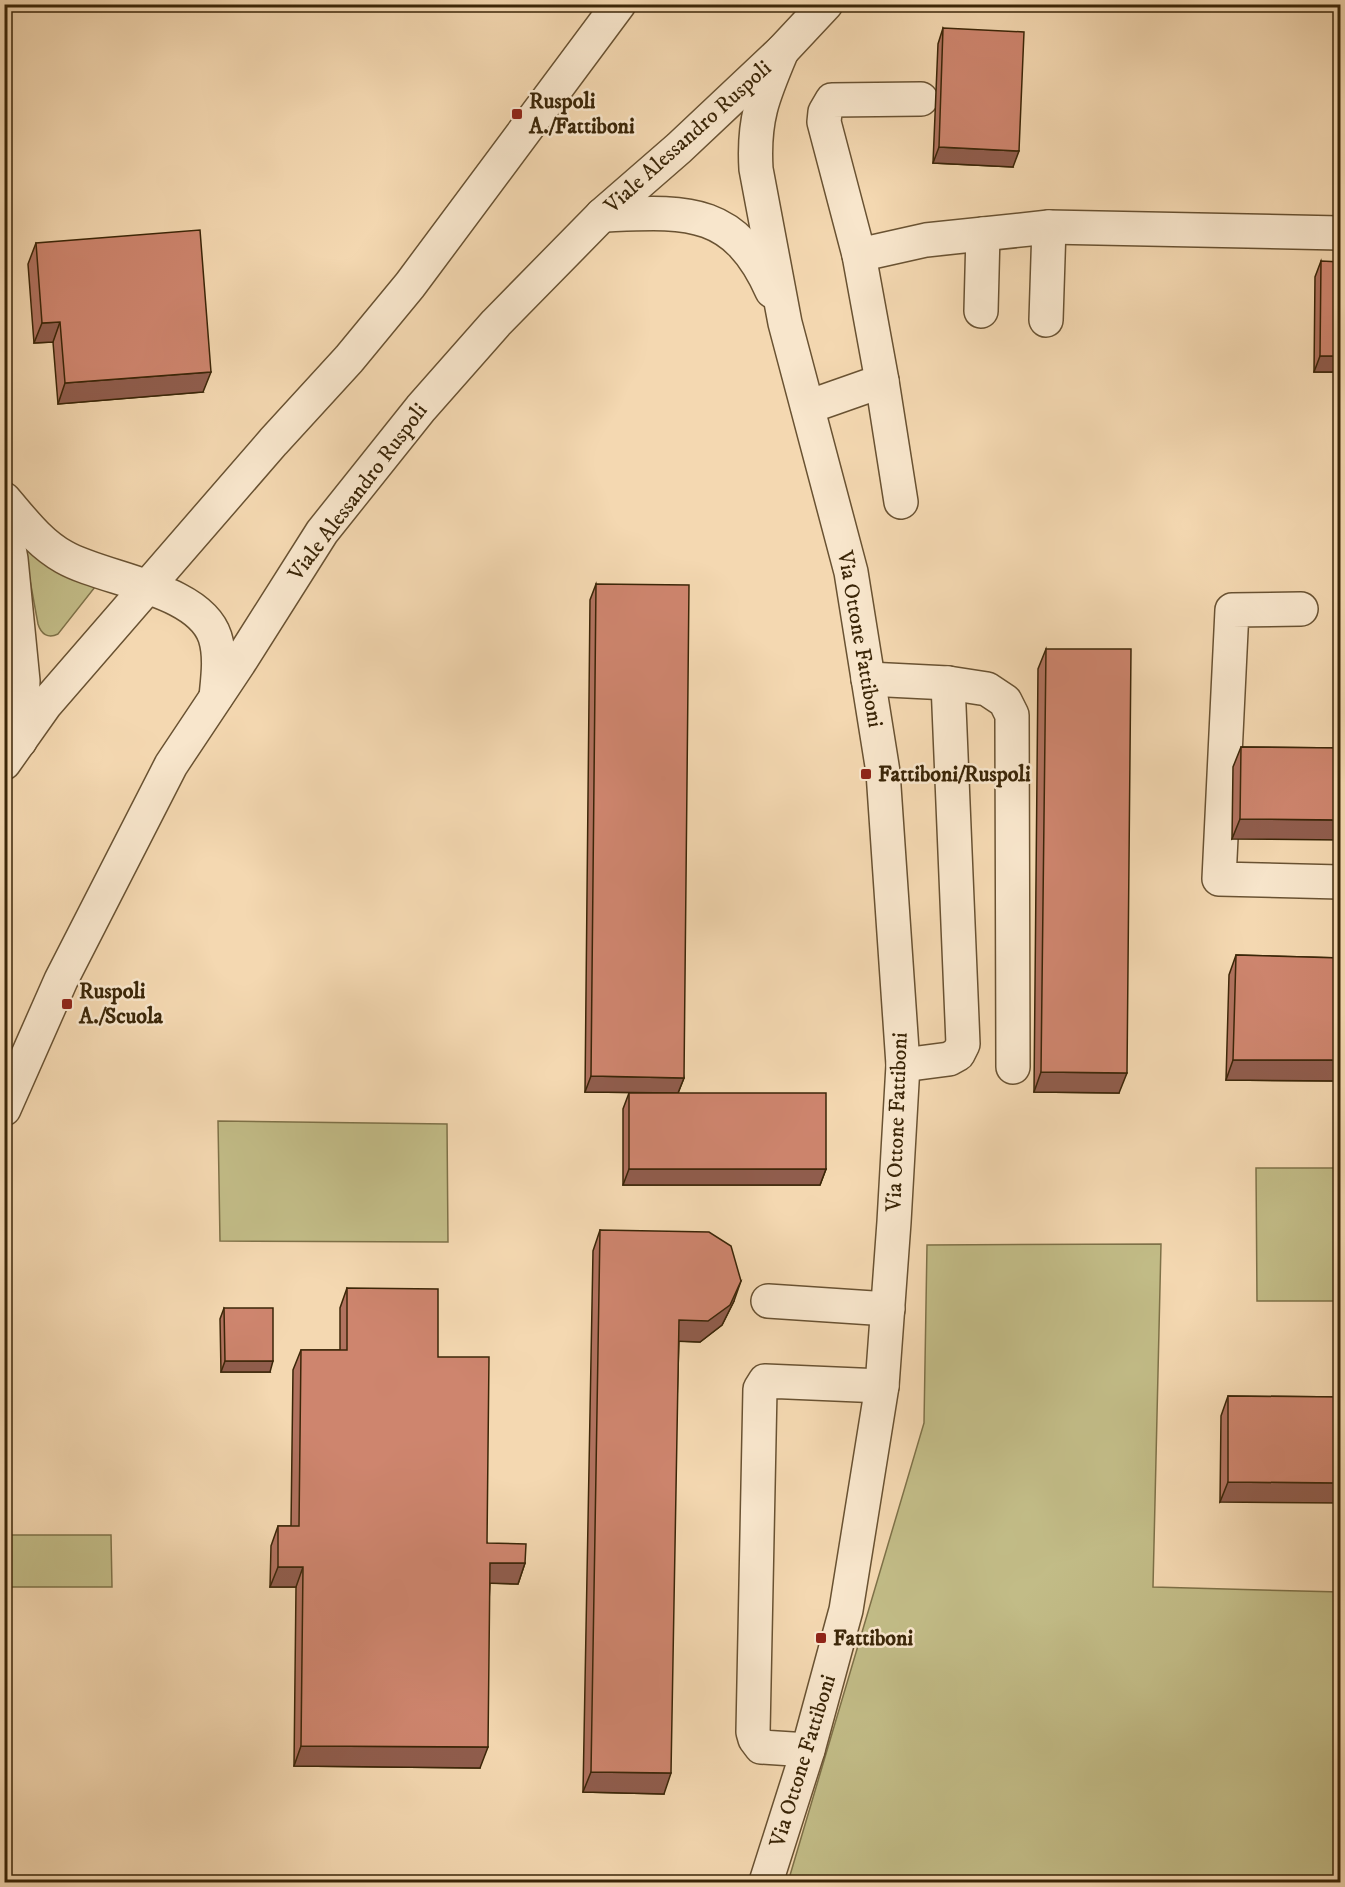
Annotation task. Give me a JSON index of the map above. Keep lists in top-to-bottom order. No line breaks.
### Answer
{"streets":{"street":["Viale Alessandro Ruspoli","Via Ottone Fattiboni"]},"crossings":[["Viale Alessandro Ruspoli","Via Ottone Fattiboni"]],"places":{"transit":["Ruspoli A./Fattiboni","Fattiboni/Ruspoli","Ruspoli A./Scuola","Fattiboni"]}}
